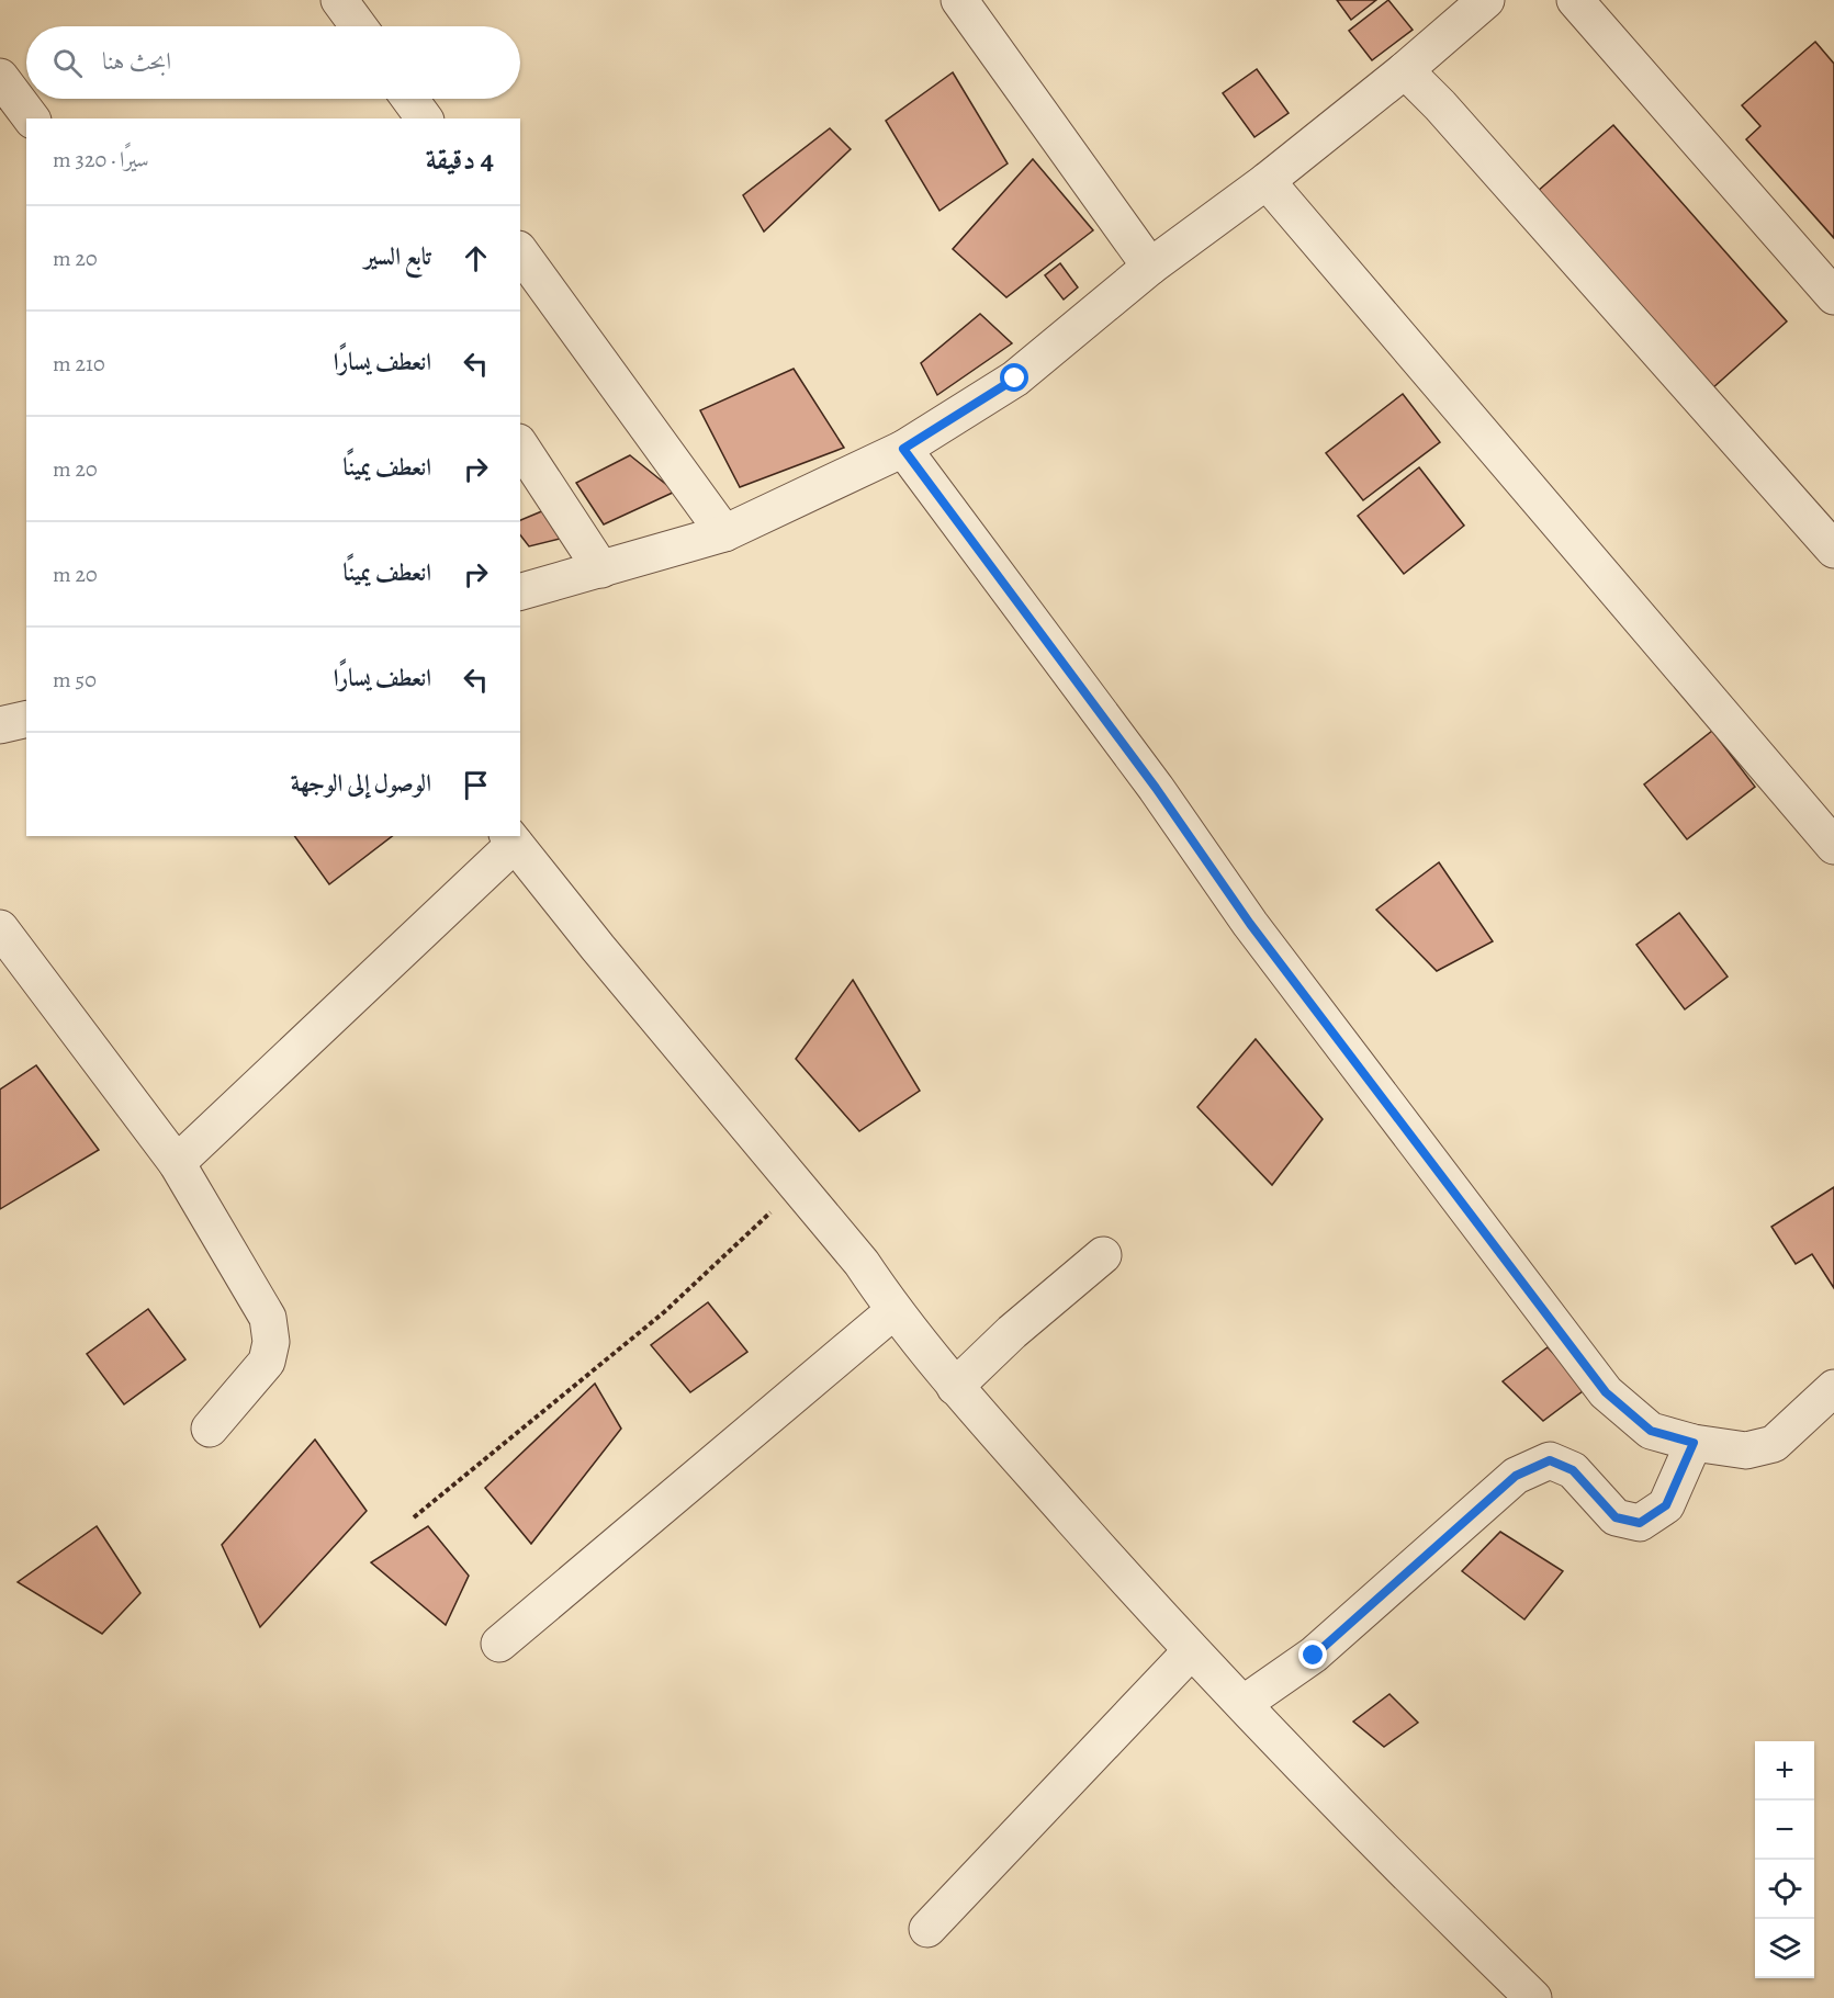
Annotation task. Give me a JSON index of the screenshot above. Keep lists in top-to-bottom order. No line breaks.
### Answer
{"page":{"search":"ابحث هنا","heading":["4 دقيقة","سيرًا · 320 m"],"list":[["تابع السير","20 m"],["انعطف يسارًا","210 m"],["انعطف يمينًا","20 m"],["انعطف يمينًا","20 m"],["انعطف يسارًا","50 m"],"الوصول إلى الوجهة"],"map_buttons":["+","−"]}}
